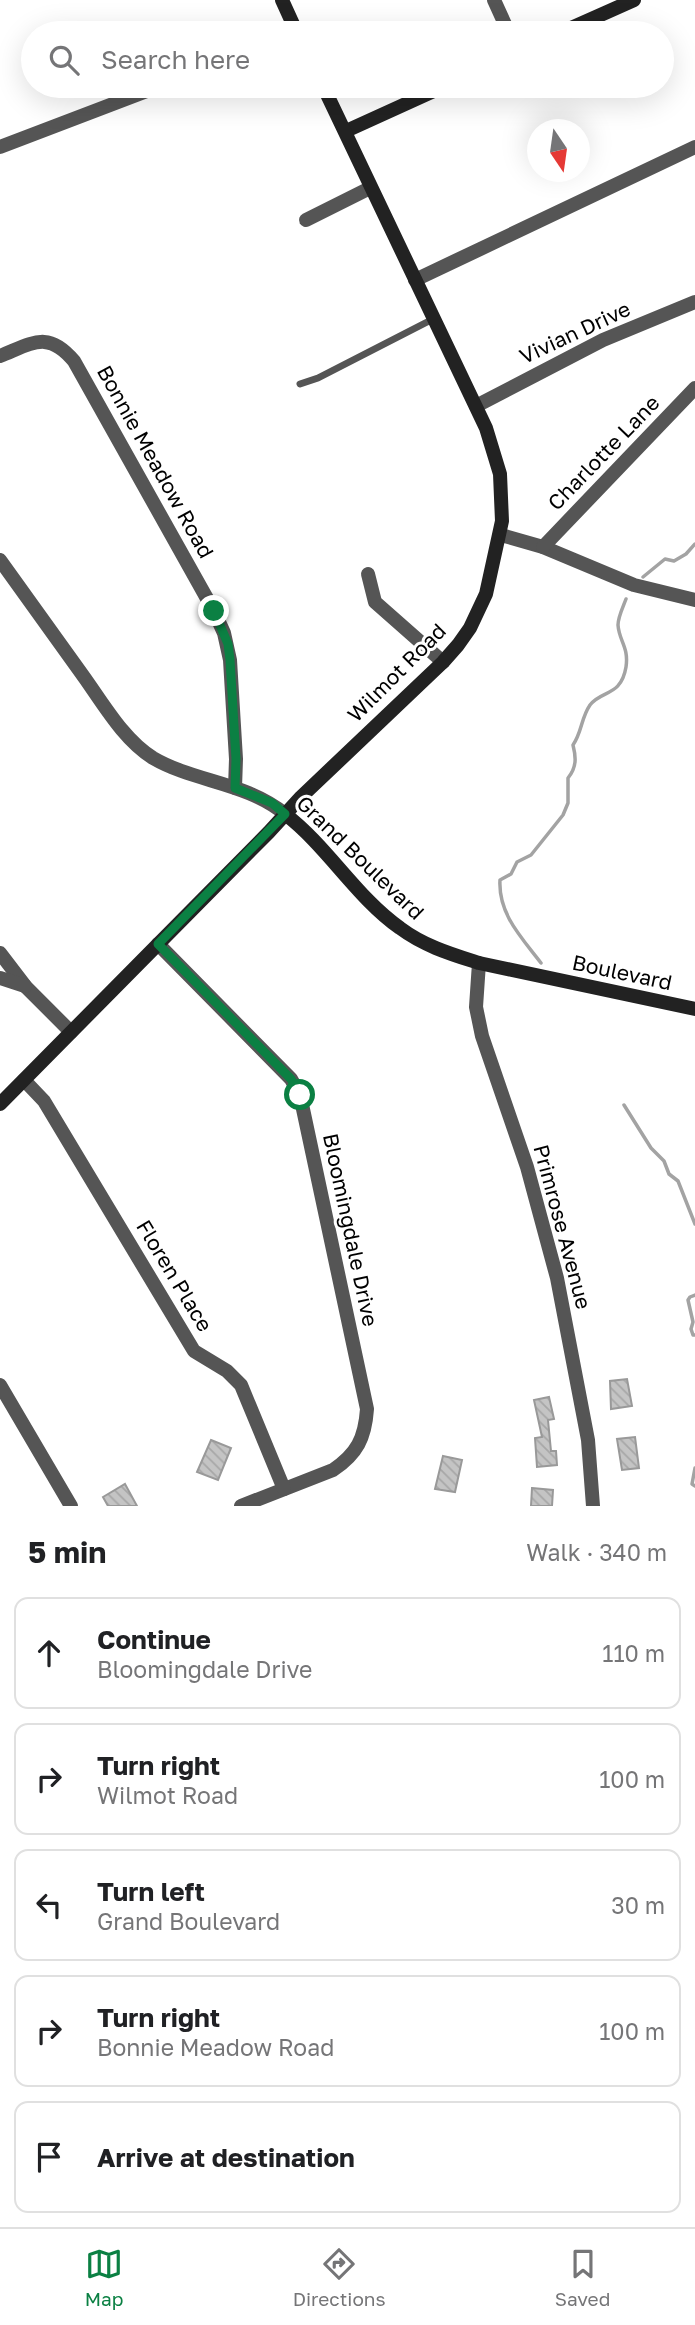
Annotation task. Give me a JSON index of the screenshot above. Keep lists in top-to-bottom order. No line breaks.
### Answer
{"streets":{"street":["Vivian Drive","Charlotte Lane","Bonnie Meadow Road","Wilmot Road","Grand Boulevard","Boulevard","Primrose Avenue","Bloomingdale Drive","Floren Place"]},"crossings":[["Vivian Drive","Wilmot Road"],["Bonnie Meadow Road","Grand Boulevard"],["Wilmot Road","Grand Boulevard"],["Wilmot Road","Bloomingdale Drive"],["Wilmot Road","Floren Place"],["Grand Boulevard","Boulevard"],["Grand Boulevard","Primrose Avenue"],["Bloomingdale Drive","Floren Place"]],"north":"bottom","page":{"search":"Search here","heading":["5 min","Walk · 340 m"],"list":[["Continue","Bloomingdale Drive","110 m"],["Turn right","Wilmot Road","100 m"],["Turn left","Grand Boulevard","30 m"],["Turn right","Bonnie Meadow Road","100 m"],"Arrive at destination"],"nav":["Map","Directions","Saved"]}}
